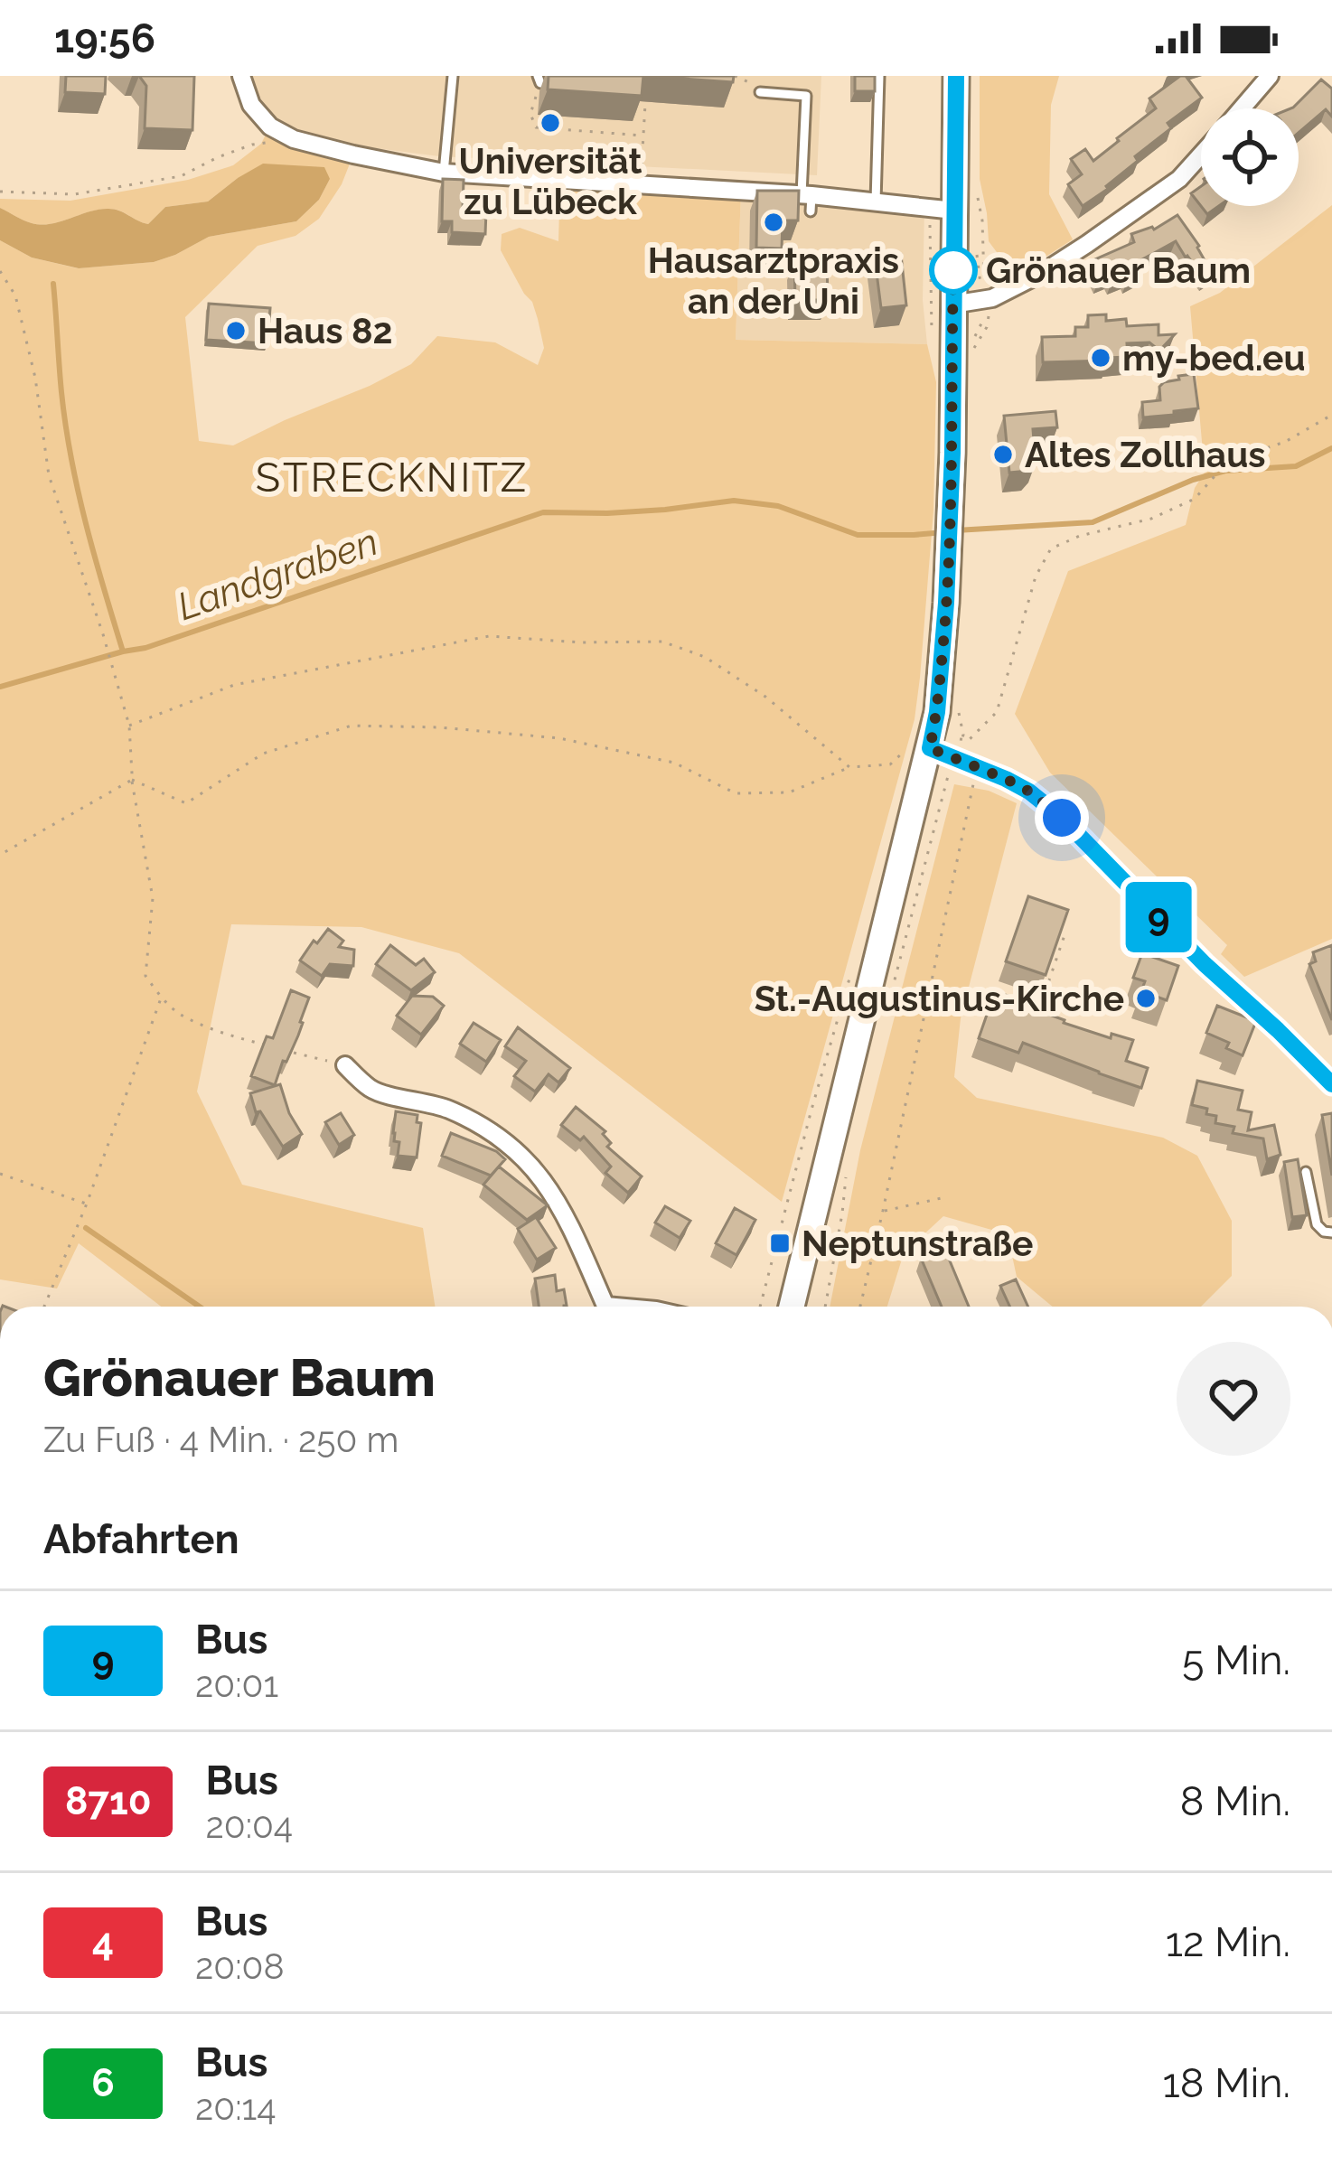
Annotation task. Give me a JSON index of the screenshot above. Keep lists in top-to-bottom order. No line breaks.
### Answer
{"districts":["STRECKNITZ"],"water":["Landgraben"],"places":{"other":["Universität zu Lübeck","Hausarztpraxis an der Uni","Grönauer Baum","Haus 82","my-bed.eu","Altes Zollhaus","St.-Augustinus-Kirche"],"transit":["Neptunstraße"]},"lines":["bus line 9"],"page":{"status":"19:56","on_map":"9","heading":[["Grönauer Baum","Zu Fuß · 4 Min. · 250 m"],"Abfahrten"],"list":[{"mark":"9","name":"Bus","note":"20:01","value":"5 Min."},{"mark":"8710","name":"Bus","note":"20:04","value":"8 Min."},{"mark":"4","name":"Bus","note":"20:08","value":"12 Min."},{"mark":"6","name":"Bus","note":"20:14","value":"18 Min."}]}}
